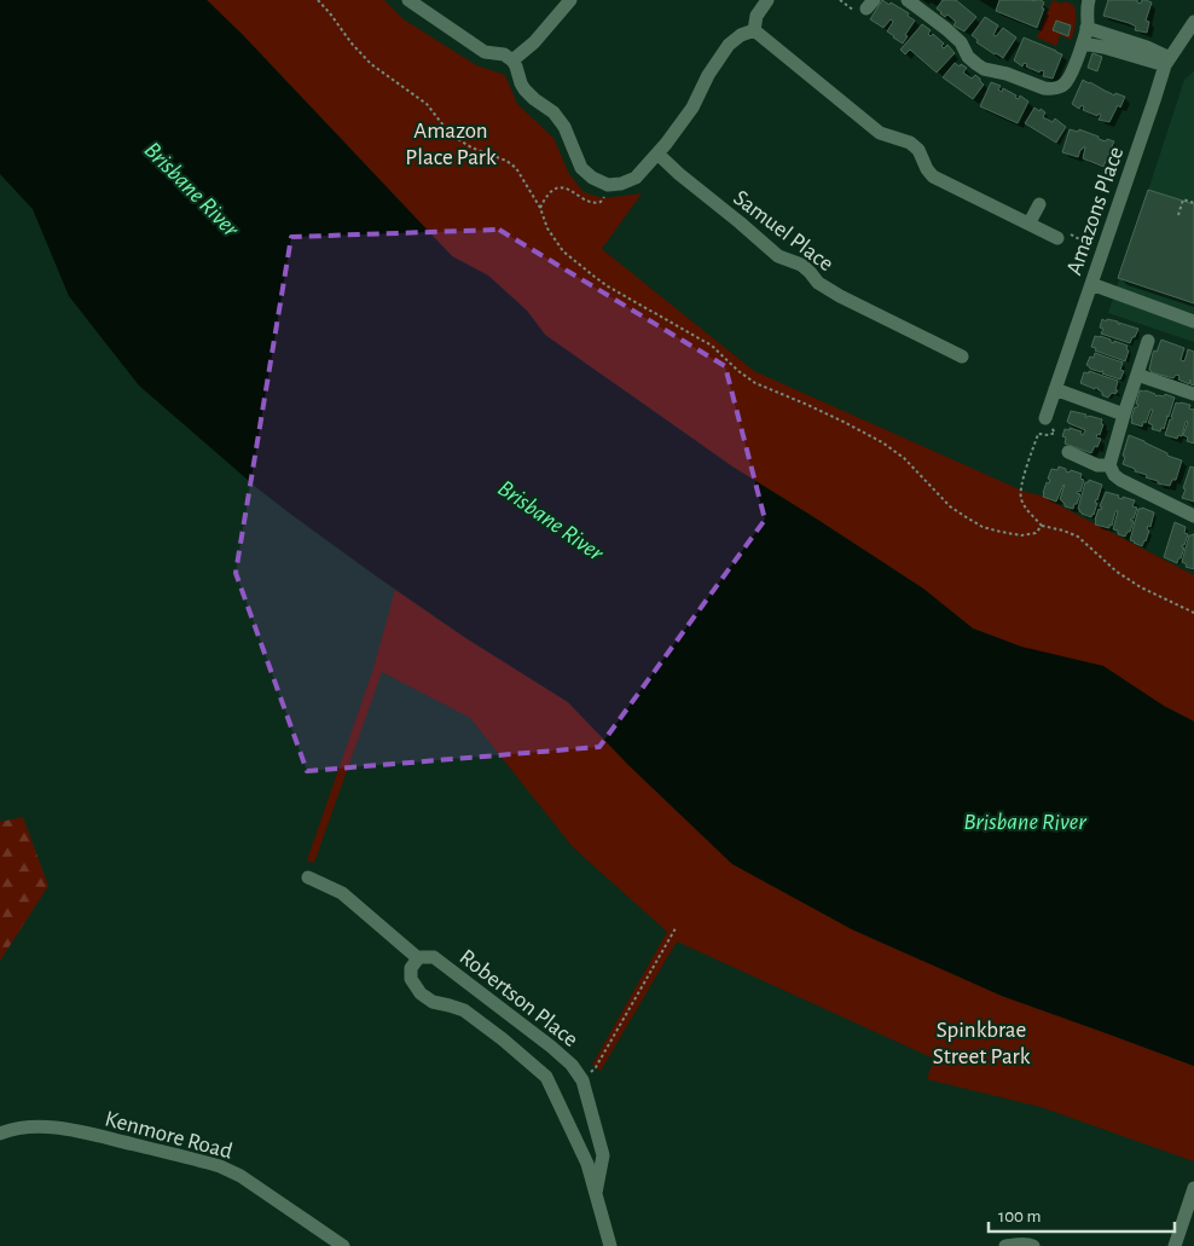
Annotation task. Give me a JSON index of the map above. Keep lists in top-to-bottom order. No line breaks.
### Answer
{"streets":{"street":["Amazons Place","Samuel Place","Robertson Place","Kenmore Road"]},"water":["Brisbane River"],"parks":["Amazon Place Park","Spinkbrae Street Park"],"scale_bar":"100 m"}
